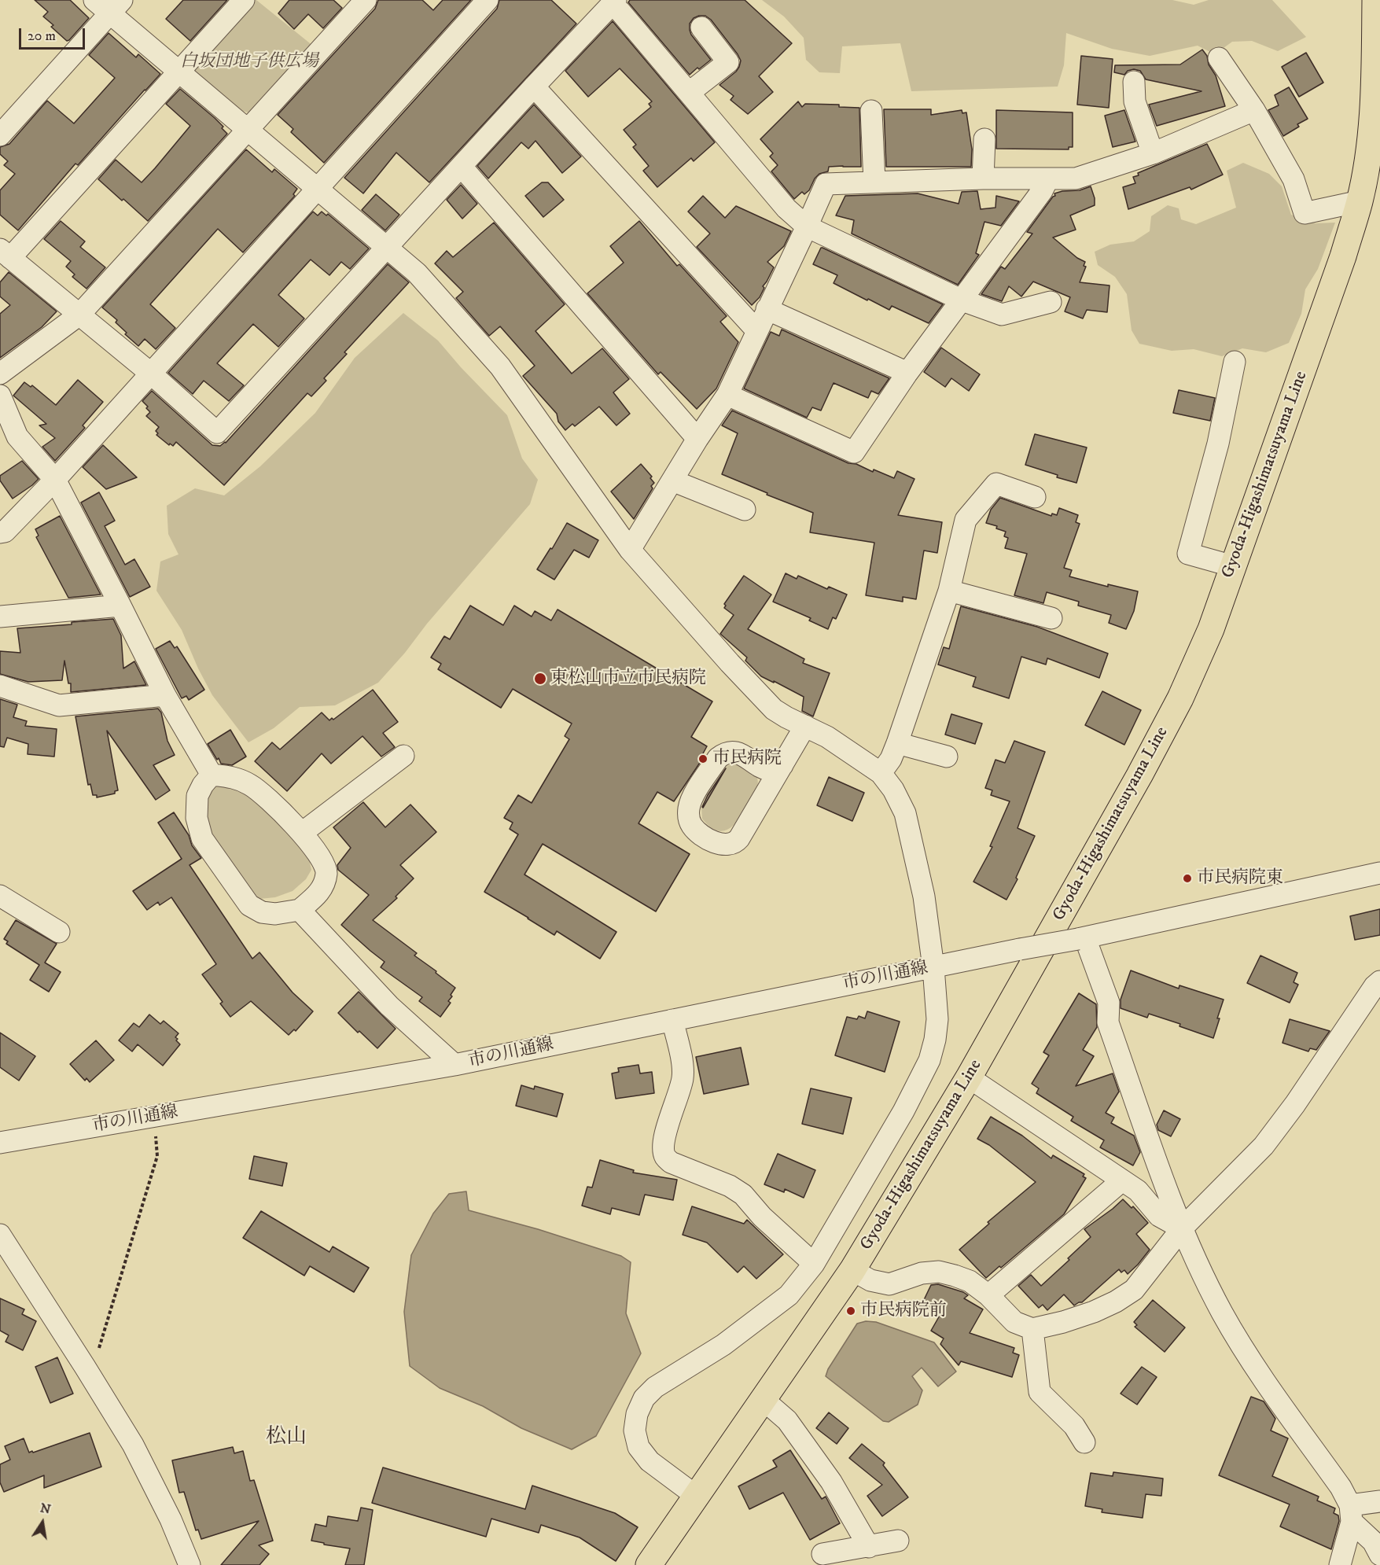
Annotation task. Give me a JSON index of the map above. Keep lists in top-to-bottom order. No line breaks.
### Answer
{"streets":{"main road":["Gyoda-Higashimatsuyama Line"],"street":["市の川通線"]},"districts":["松山"],"parks":["白坂団地子供広場"],"places":["東松山市立市民病院","市民病院","市民病院東","市民病院前"],"scale_bar":"20 m","north":"top"}
